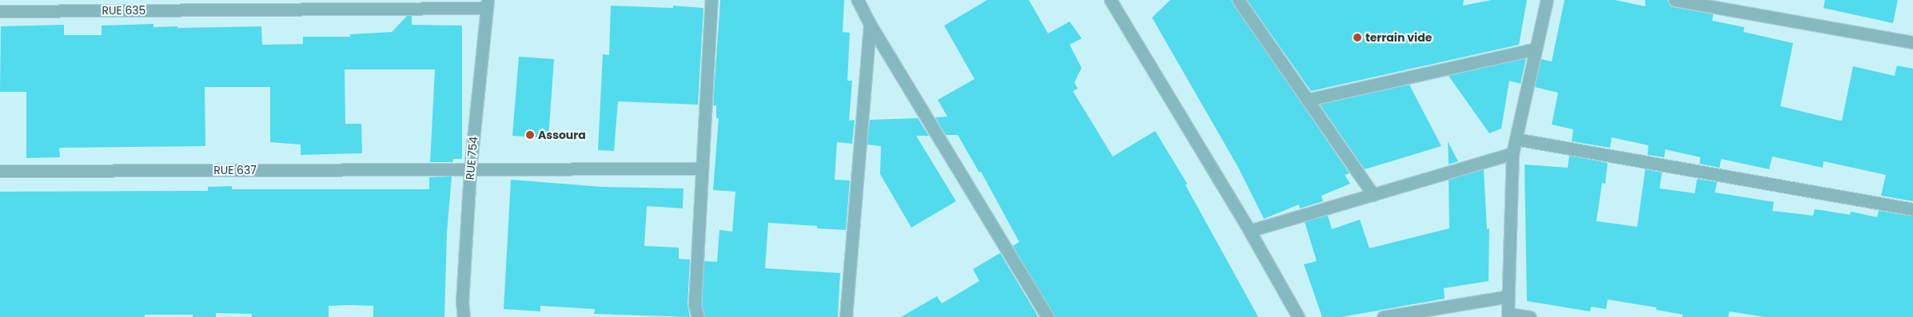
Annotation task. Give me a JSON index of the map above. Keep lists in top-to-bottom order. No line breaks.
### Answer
{"streets":{"street":["RUE 635","RUE 754","RUE 637"]},"crossings":[["RUE 635","RUE 754"],["RUE 754","RUE 637"]],"places":["terrain vide","Assoura"]}
